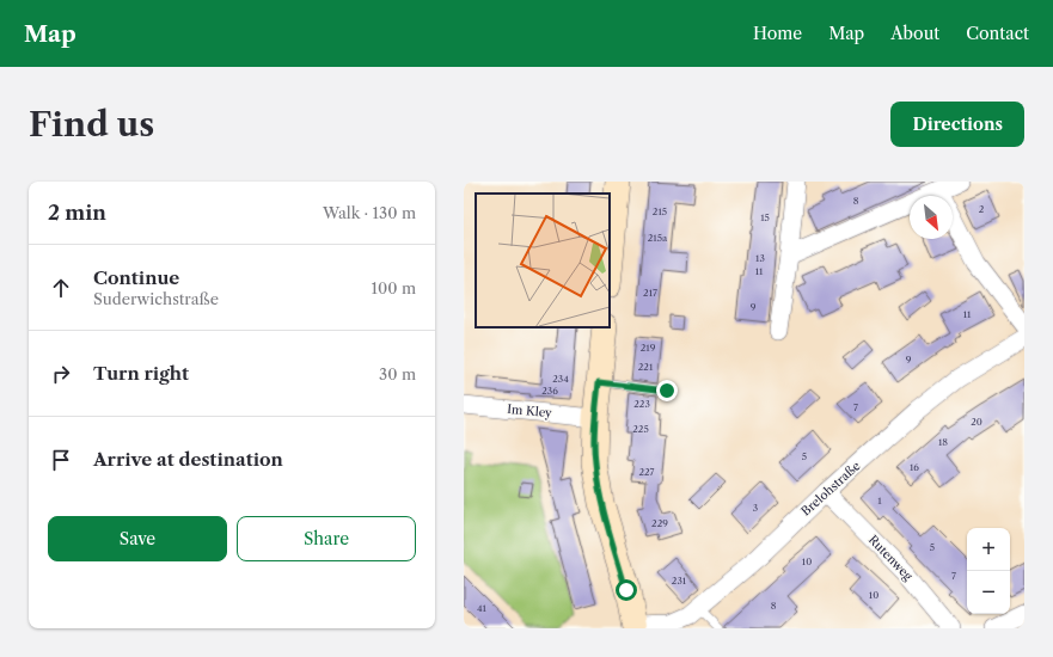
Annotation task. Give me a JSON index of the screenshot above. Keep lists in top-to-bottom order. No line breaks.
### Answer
{"streets":{"street":["Im Kley","Brelohstraße","Rutenweg"]},"crossings":[["Brelohstraße","Rutenweg"]],"house_numbers":["8","2","215","15","215a","13","11","217","9","11","219","9","221","234","236","223","7","20","225","18","5","16","227","1","3","229","5","10","7","231","10","8","41"],"north":"bottom right","page":{"header":"Map","nav":["Home","Map","About","Contact"],"buttons":["Directions",["Save","Share"]],"title":"Find us","heading":["2 min","Walk · 130 m"],"list":[["Continue","Suderwichstraße","100 m"],["Turn right","30 m"],"Arrive at destination"],"map_buttons":["+","−"]}}
